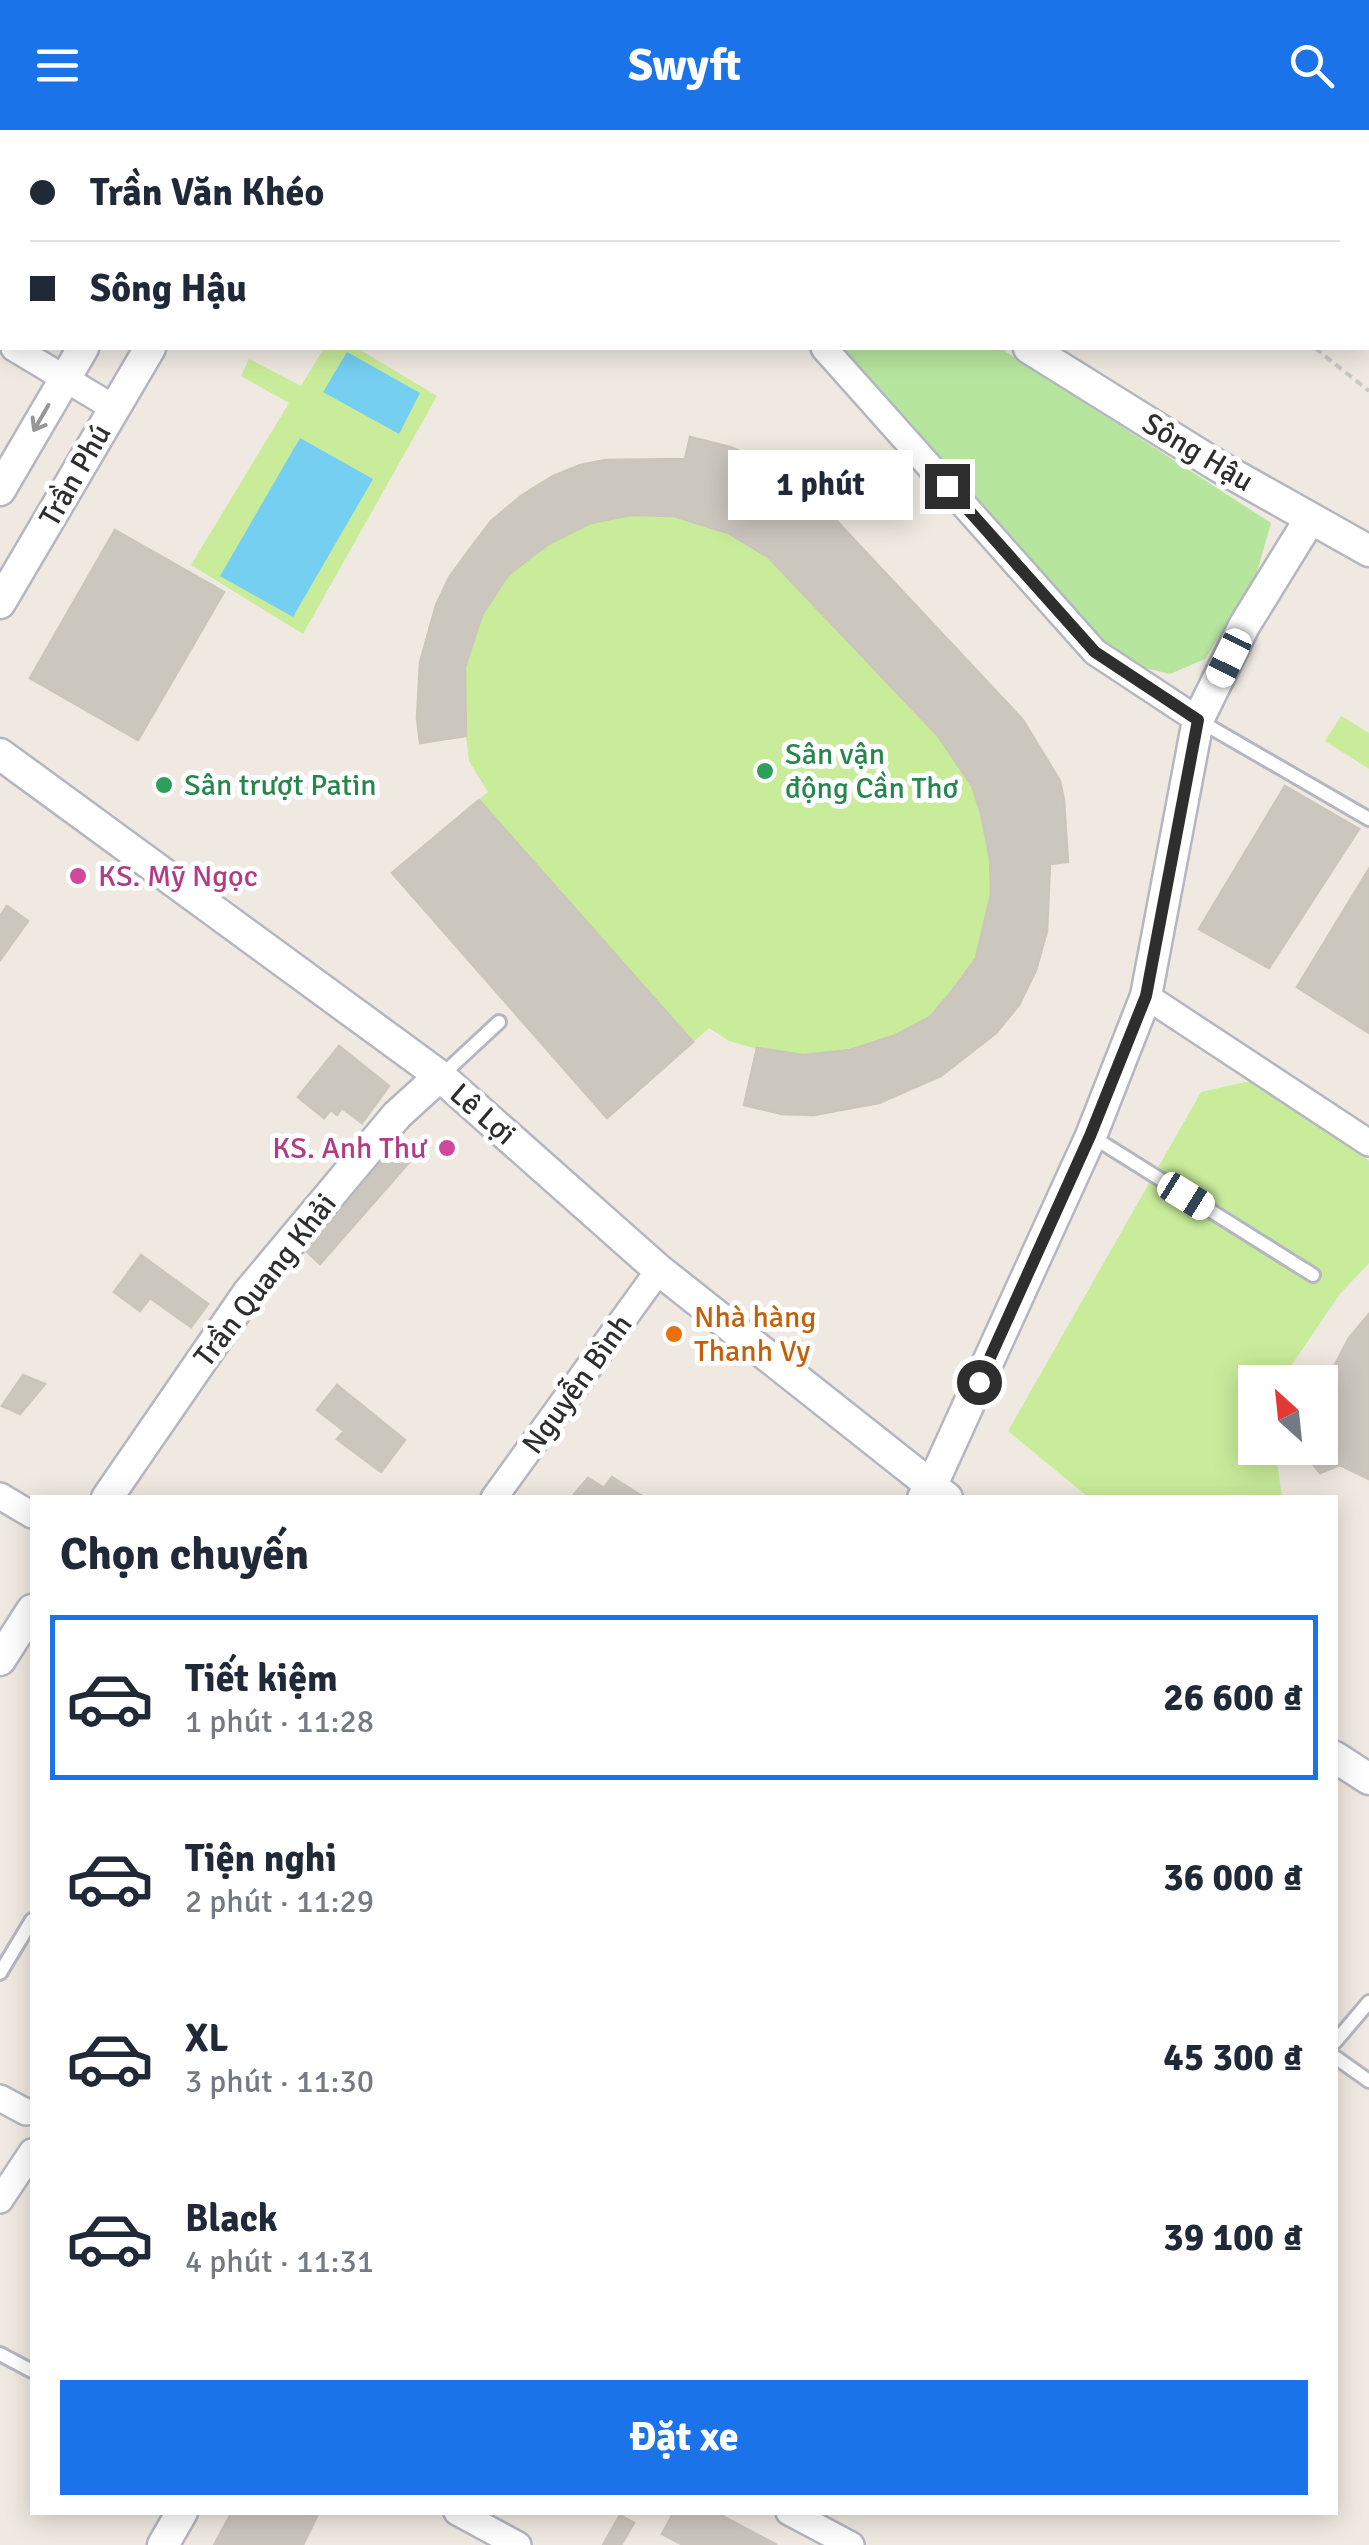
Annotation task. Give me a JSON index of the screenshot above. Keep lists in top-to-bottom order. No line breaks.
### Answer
{"streets":{"street":["Sông Hậu","Trần Phú","Lê Lợi","Trần Quang Khải","Nguyễn Bình"]},"crossings":[["Lê Lợi","Trần Quang Khải"],["Lê Lợi","Nguyễn Bình"]],"places":["Sân vận động Cần Thơ","Sân trượt Patin","KS. Mỹ Ngọc","KS. Anh Thư","Nhà hàng Thanh Vy"],"north":"top left","page":{"header":"Swyft","banner":["Trần Văn Khéo","Sông Hậu"],"bubble":"1 phút","heading":"Chọn chuyến","list":[{"name":"Tiết kiệm","note":"1 phút · 11:28","value":"26 600 ₫"},{"name":"Tiện nghi","note":"2 phút · 11:29","value":"36 000 ₫"},{"name":"XL","note":"3 phút · 11:30","value":"45 300 ₫"},{"name":"Black","note":"4 phút · 11:31","value":"39 100 ₫"}],"buttons":"Đặt xe"}}
